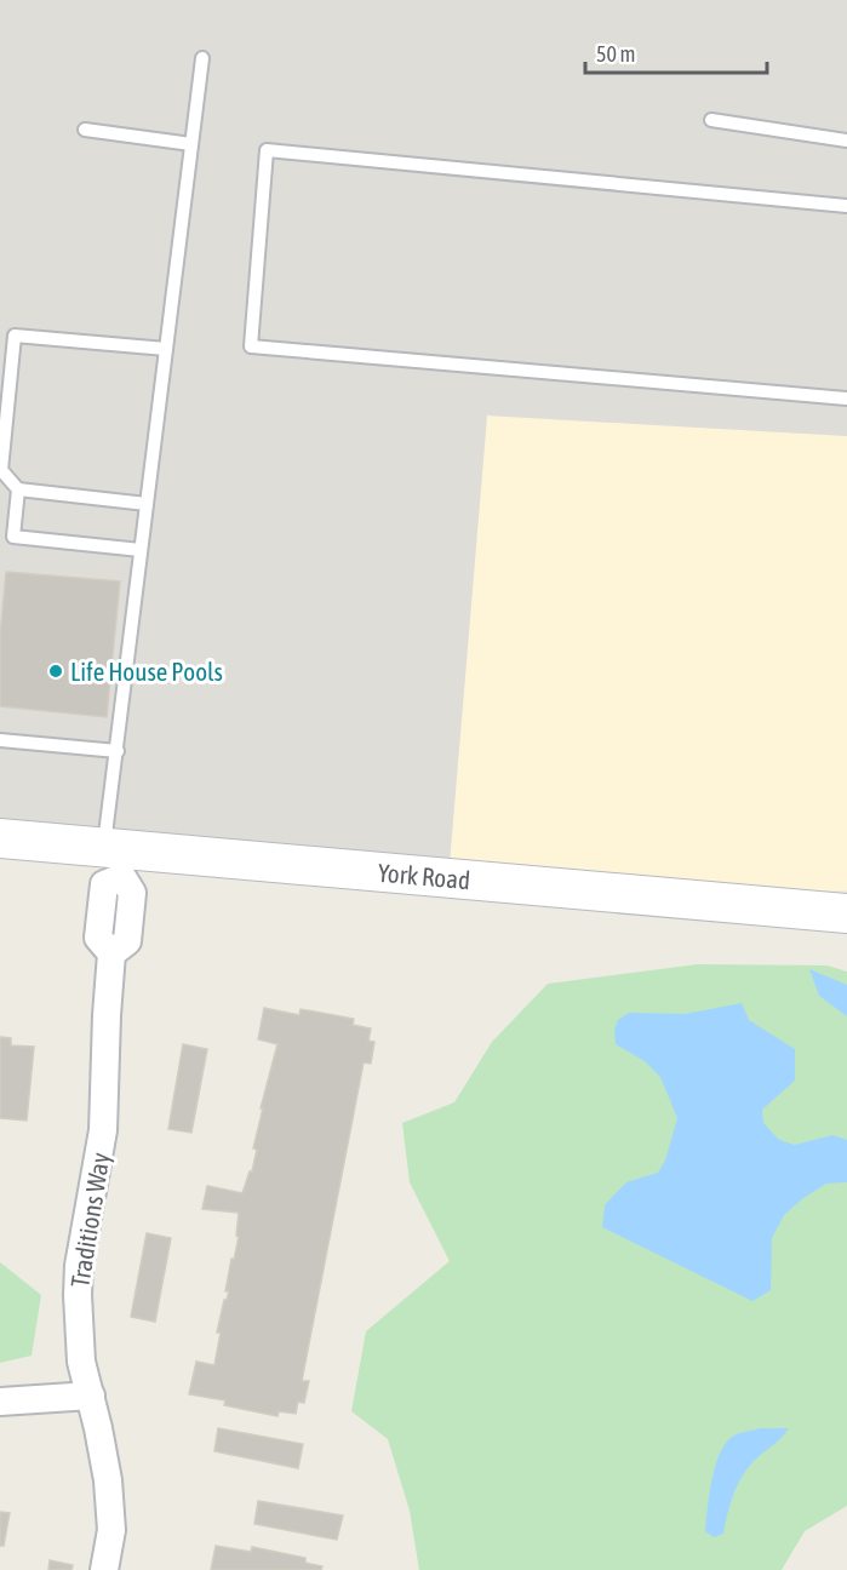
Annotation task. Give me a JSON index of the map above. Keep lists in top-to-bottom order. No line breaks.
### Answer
{"streets":{"street":["York Road","Traditions Way"]},"crossings":[["York Road","Traditions Way"]],"places":["Life House Pools"],"scale_bar":"50 m"}
